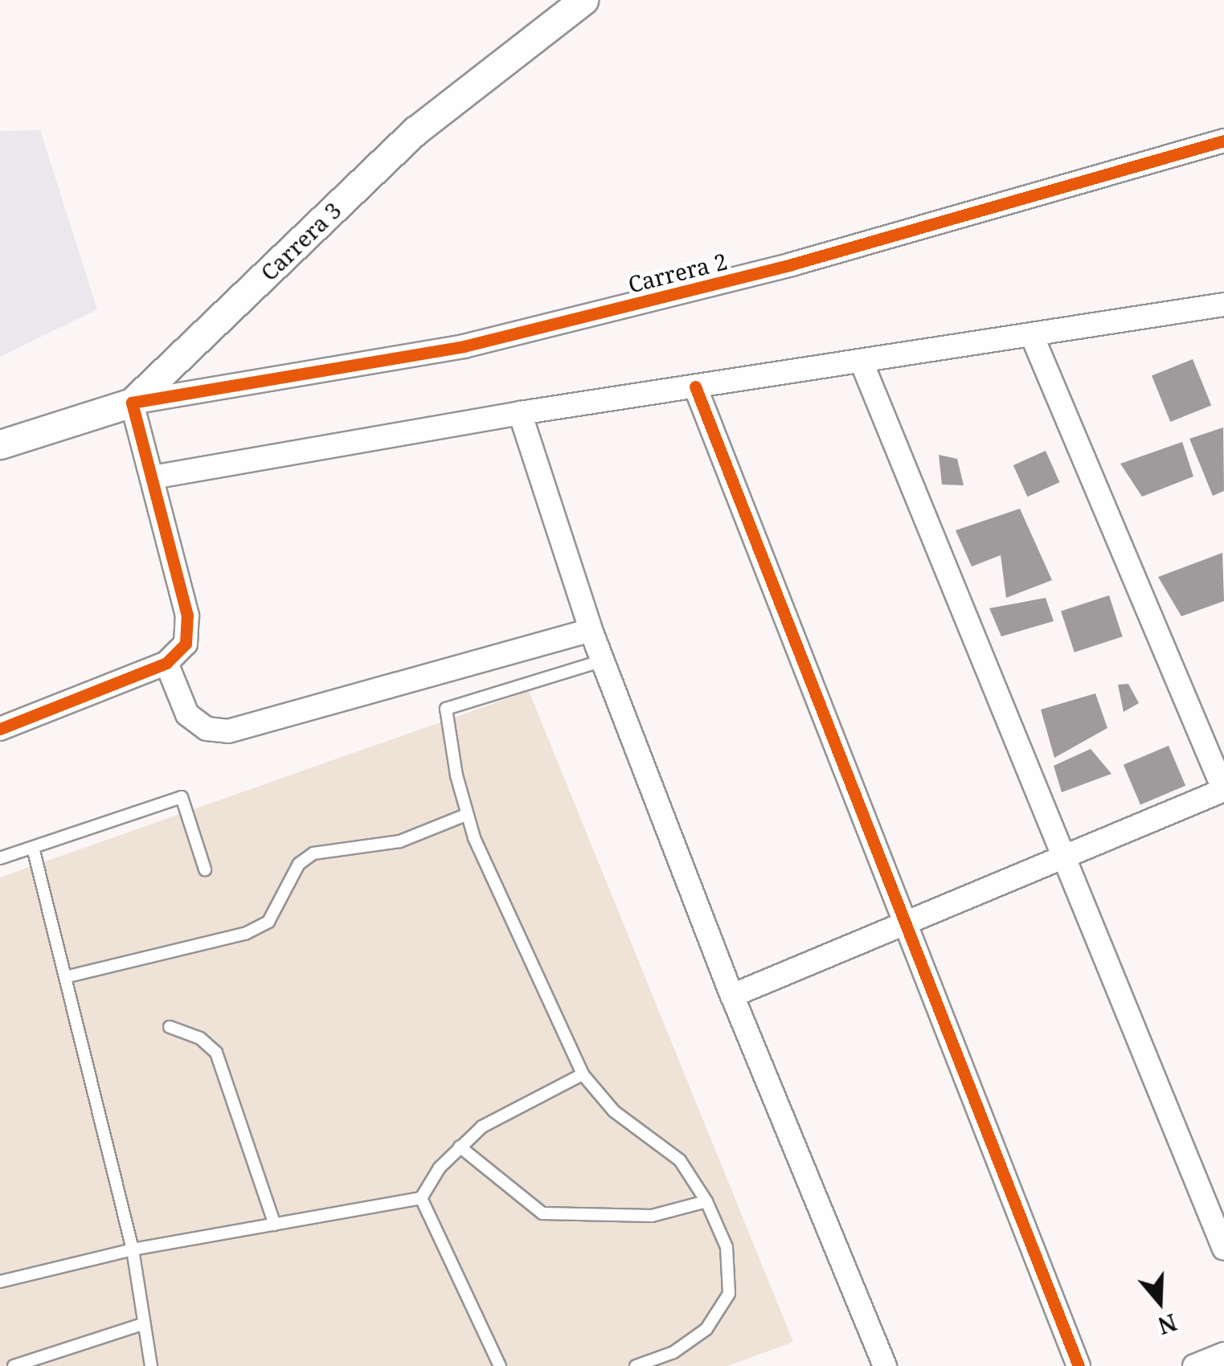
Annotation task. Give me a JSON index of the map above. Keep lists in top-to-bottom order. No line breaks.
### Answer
{"streets":{"street":["Carrera 3","Carrera 2"]},"crossings":[["Carrera 3","Carrera 2"]],"north":"bottom"}
